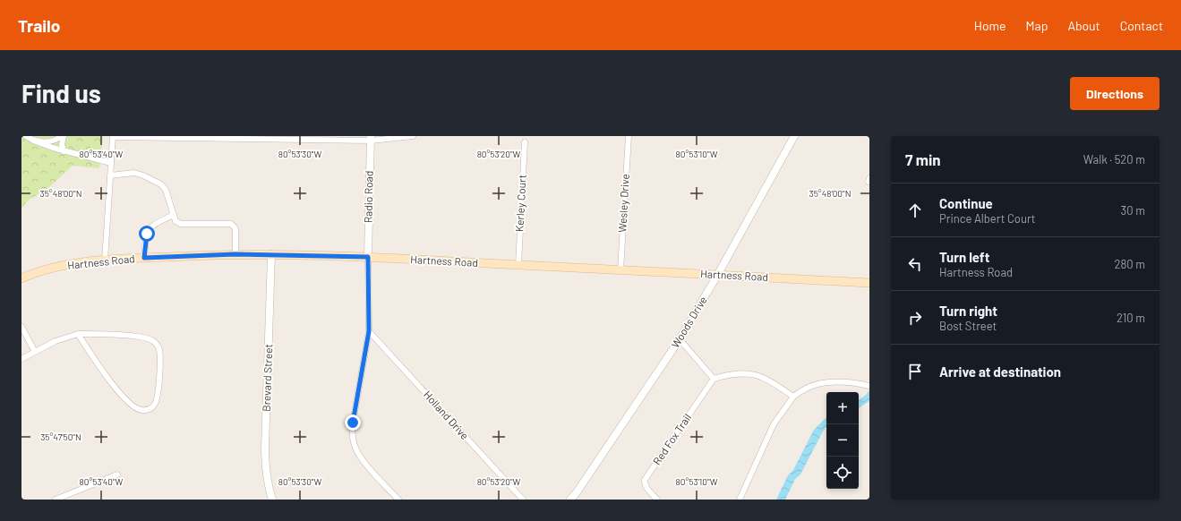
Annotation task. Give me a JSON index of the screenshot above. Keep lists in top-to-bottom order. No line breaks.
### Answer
{"streets":{"main road":["Hartness Road"],"street":["Radio Road","Kerley Court","Wesley Drive","Woods Drive","Brevard Street","Holland Drive","Red Fox Trail"]},"crossings":[["Radio Road","Hartness Road"],["Kerley Court","Hartness Road"],["Wesley Drive","Hartness Road"],["Hartness Road","Woods Drive"],["Hartness Road","Brevard Street"]],"page":{"header":"Trailo","nav":["Home","Map","About","Contact"],"buttons":"Directions","title":"Find us","heading":["7 min","Walk · 520 m"],"list":[["Continue","Prince Albert Court","30 m"],["Turn left","Hartness Road","280 m"],["Turn right","Bost Street","210 m"],"Arrive at destination"],"map_buttons":["+","−"]},"coordinates":["80°53'40\"W","80°53'30\"W","80°53'20\"W","80°53'10\"W","35°48'00\"N","35°47'50\"N"]}
